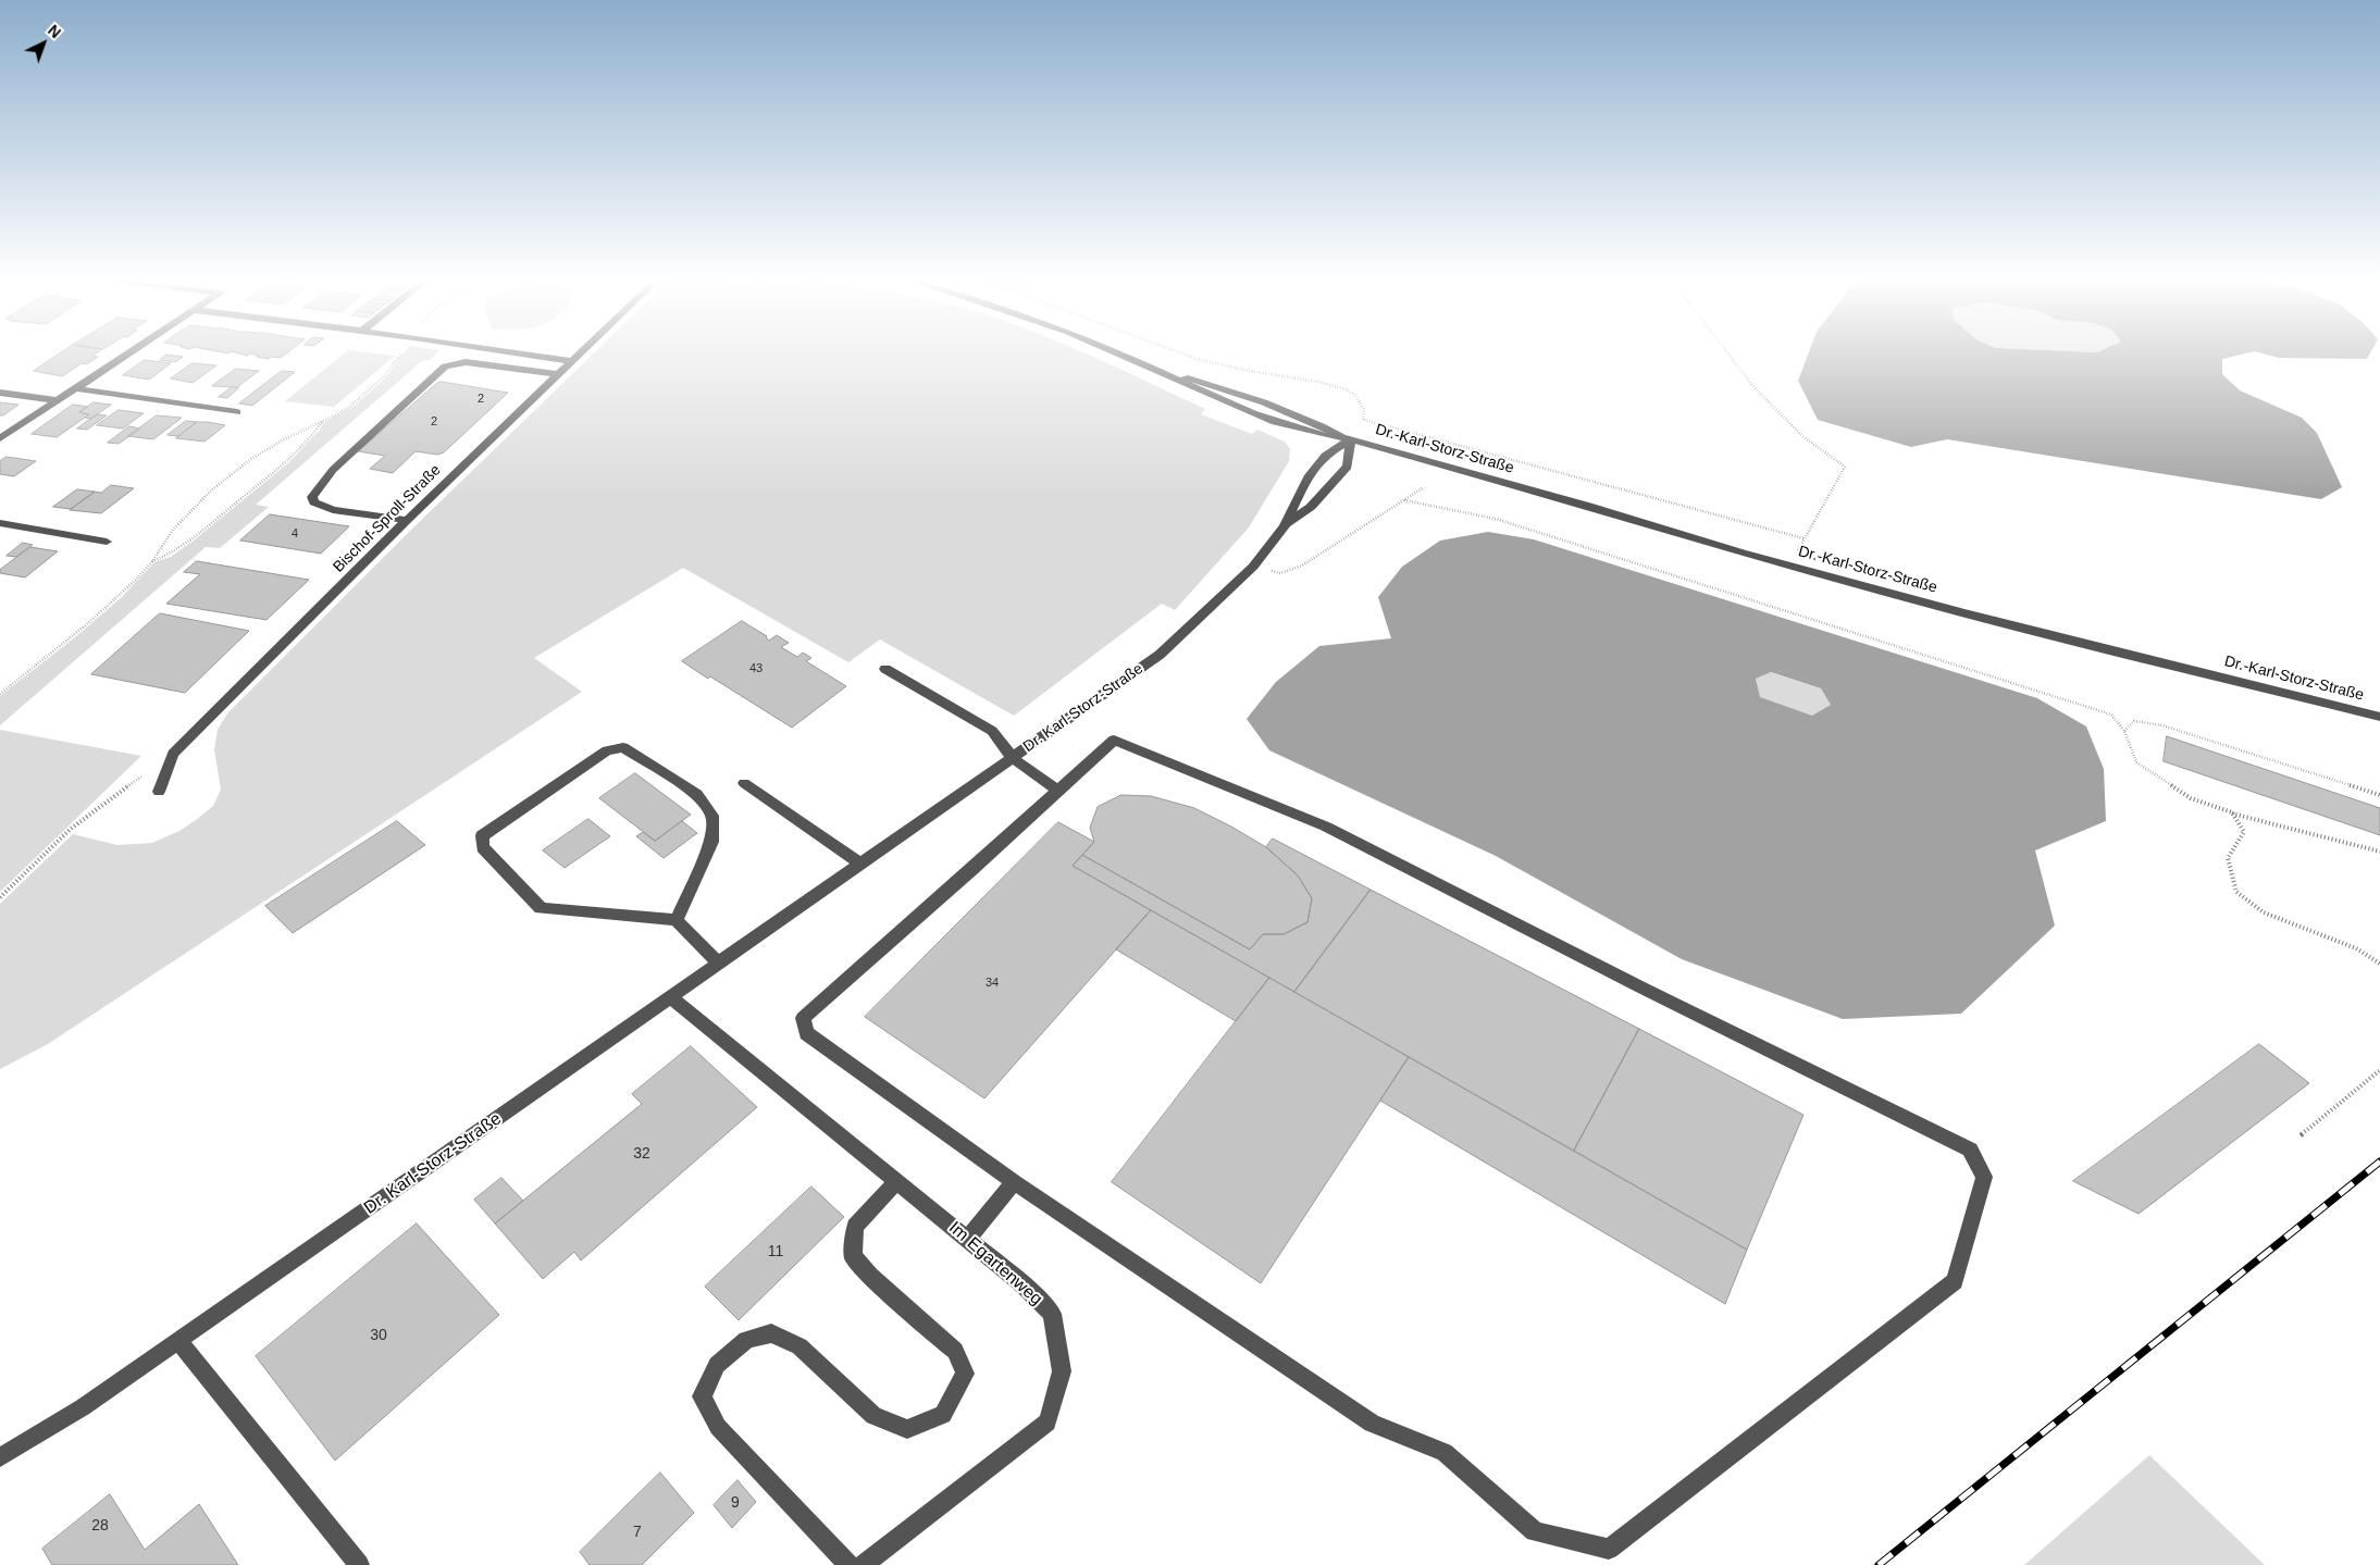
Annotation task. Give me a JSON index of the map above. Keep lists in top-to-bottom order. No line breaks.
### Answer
{"streets":{"street":["Dr.-Karl-Storz-Straße","Bischof-Sproll-Straße","Dr. Karl-Storz-Straße","Im Egartenweg"]},"crossings":[["Dr.-Karl-Storz-Straße","Dr. Karl-Storz-Straße"],["Dr. Karl-Storz-Straße","Im Egartenweg"]],"house_numbers":["2","2","4","43","34","32","11","30","9","28","7"],"north":"top right"}
